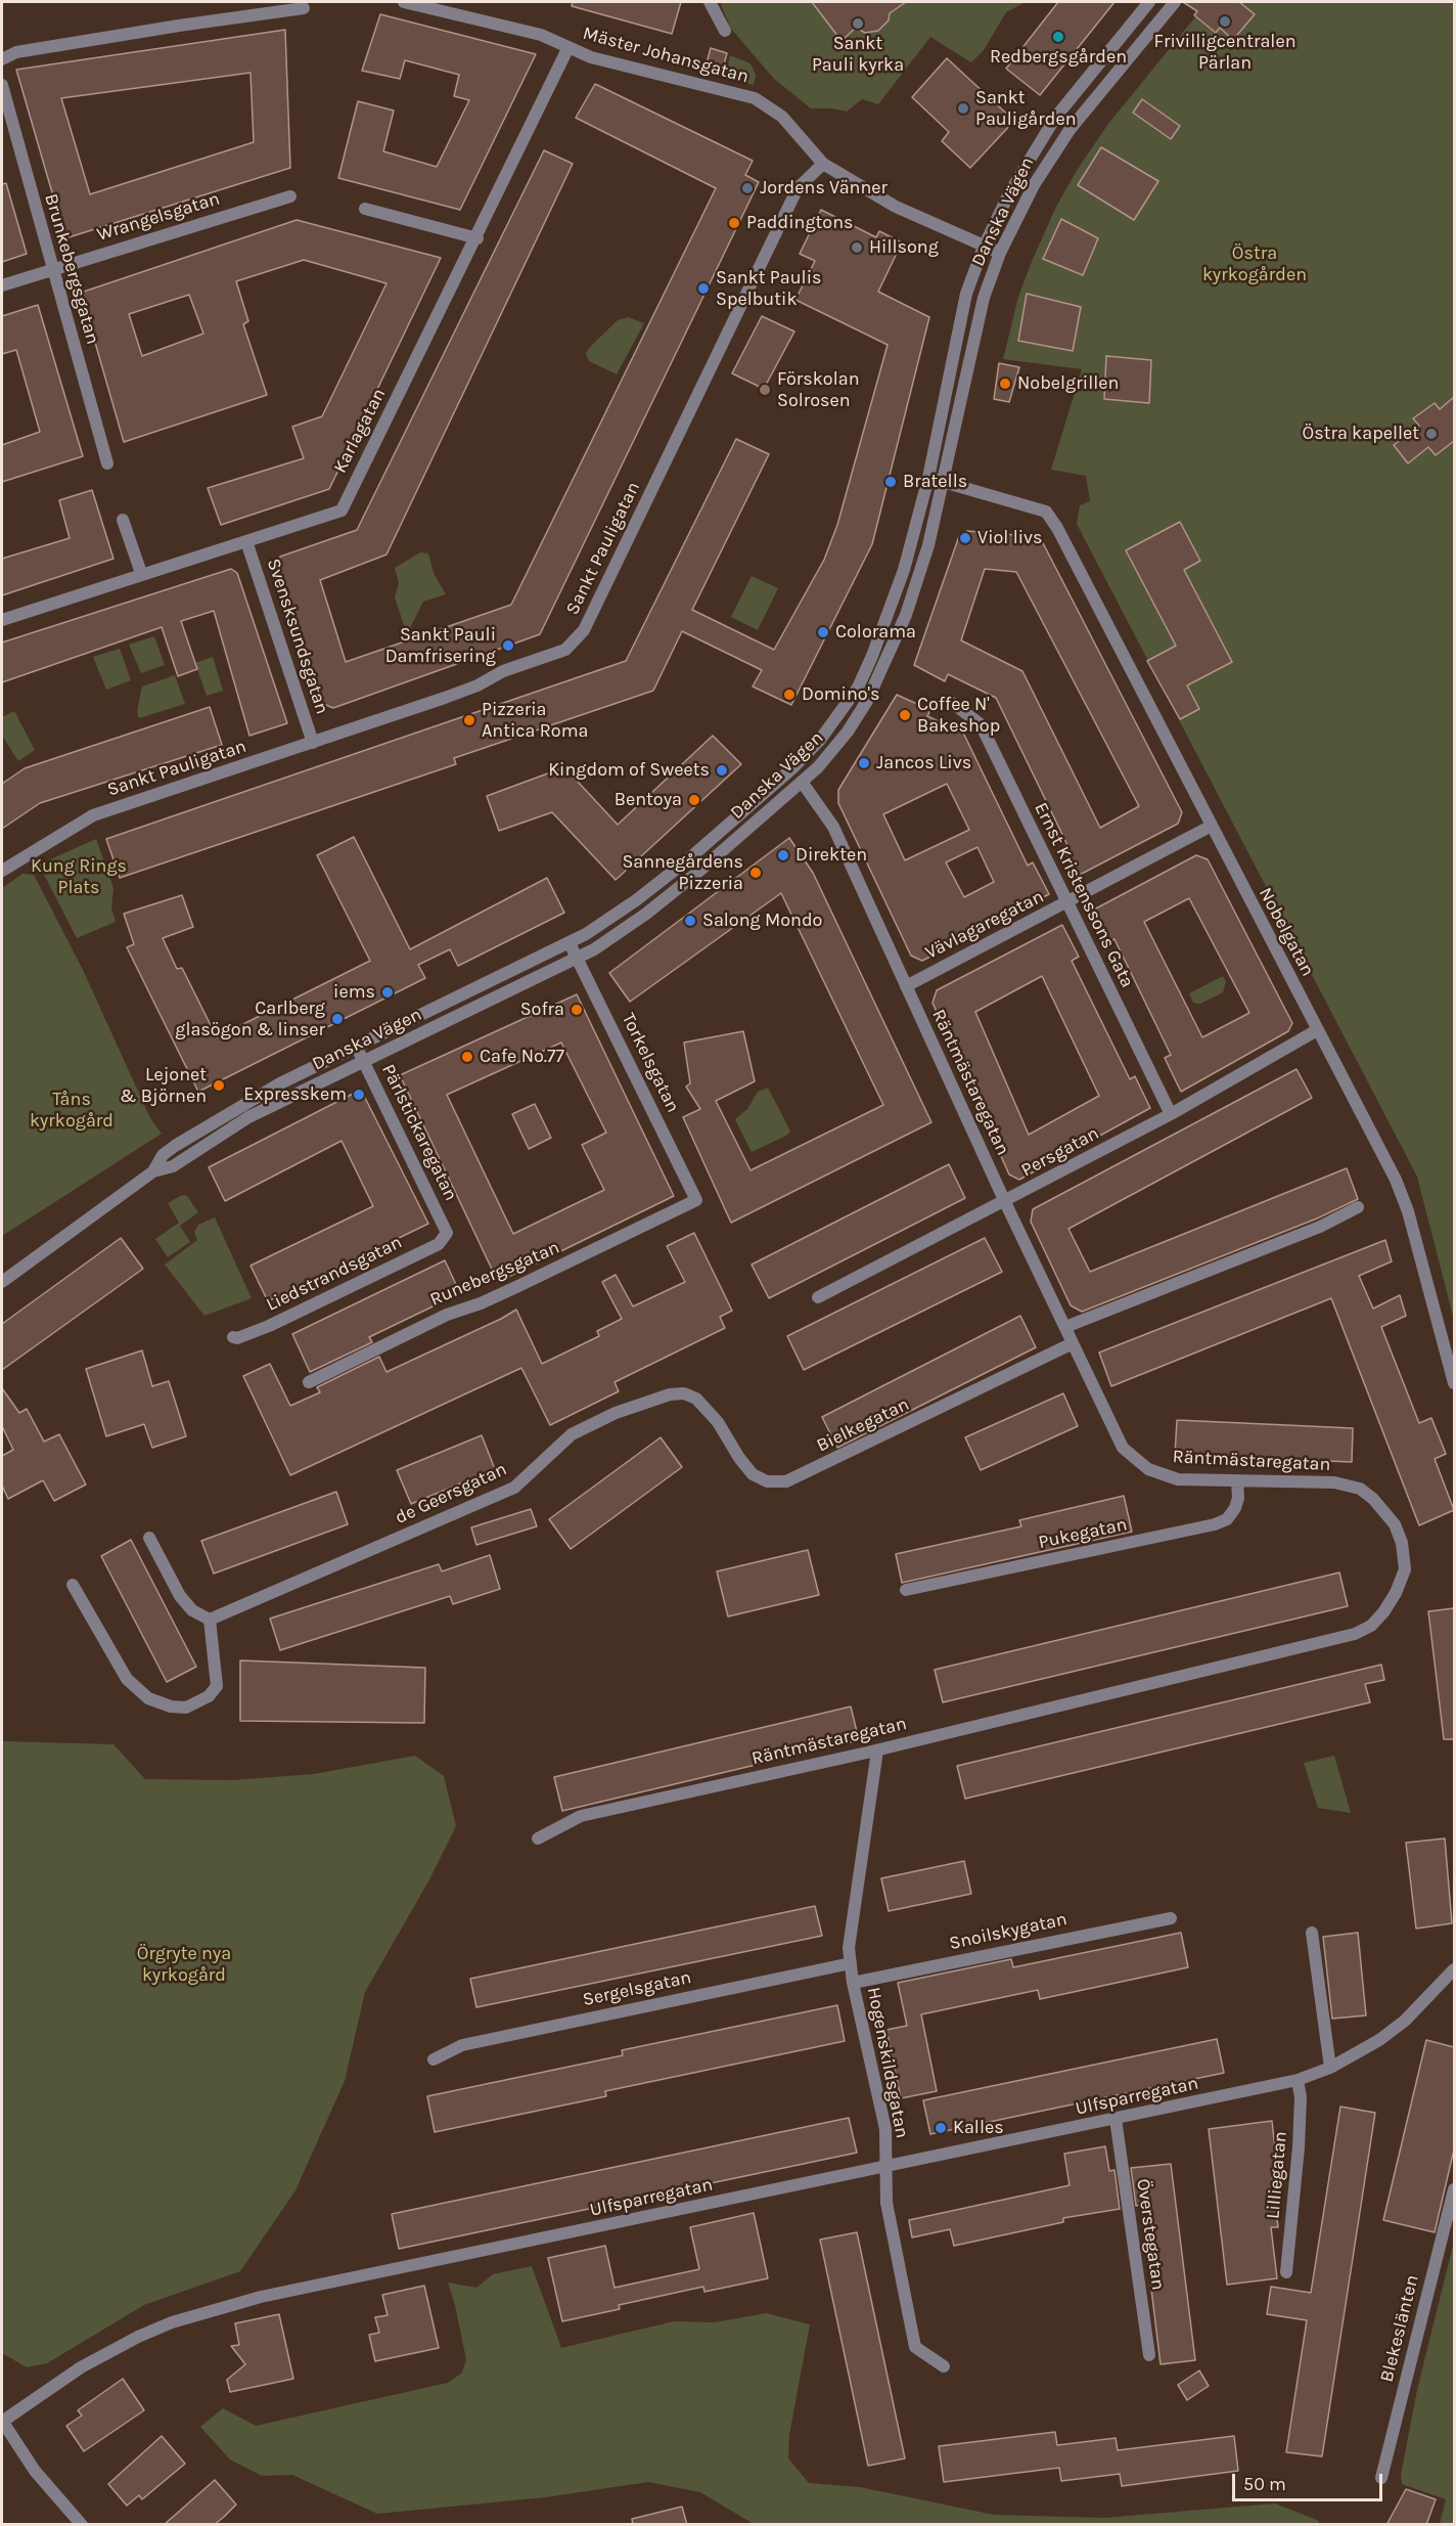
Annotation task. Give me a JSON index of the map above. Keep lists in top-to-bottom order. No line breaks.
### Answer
{"streets":{"street":["Mäster Johansgatan","Danska Vägen","Wrangelsgatan","Brunkebergsgatan","Karlagatan","Sankt Pauligatan","Svensksundsgatan","Ernst Kristenssons Gata","Vävlagaregatan","Nobelgatan","Torkelsgatan","Räntmästaregatan","Pärlstickaregatan","Persgatan","Liedstrandsgatan","Runebergsgatan","Bielkegatan","de Geersgatan","Pukegatan","Snoilskygatan","Sergelsgatan","Hogenskildsgatan","Ulfsparregatan","Lilliegatan","Överstegatan","Blekeslänten"]},"crossings":[["Mäster Johansgatan","Karlagatan"],["Mäster Johansgatan","Sankt Pauligatan"],["Danska Vägen","Nobelgatan"],["Danska Vägen","Torkelsgatan"],["Danska Vägen","Räntmästaregatan"],["Danska Vägen","Pärlstickaregatan"],["Wrangelsgatan","Brunkebergsgatan"],["Karlagatan","Svensksundsgatan"],["Sankt Pauligatan","Svensksundsgatan"],["Ernst Kristenssons Gata","Vävlagaregatan"],["Ernst Kristenssons Gata","Persgatan"],["Vävlagaregatan","Nobelgatan"],["Vävlagaregatan","Räntmästaregatan"],["Nobelgatan","Persgatan"],["Torkelsgatan","Runebergsgatan"],["Räntmästaregatan","Persgatan"],["Räntmästaregatan","Bielkegatan"],["Räntmästaregatan","Pukegatan"],["Räntmästaregatan","Hogenskildsgatan"],["Pärlstickaregatan","Liedstrandsgatan"],["Bielkegatan","de Geersgatan"],["Snoilskygatan","Hogenskildsgatan"],["Sergelsgatan","Hogenskildsgatan"],["Hogenskildsgatan","Ulfsparregatan"],["Ulfsparregatan","Lilliegatan"],["Ulfsparregatan","Överstegatan"]],"parks":["Östra kyrkogården","Kung Rings Plats","Tåns kyrkogård","Örgryte nya kyrkogård"],"places":["Frivilligcentralen Pärlan","Sankt Pauli kyrka","Redbergsgården","Sankt Pauligården","Jordens Vänner","Paddingtons","Hillsong","Sankt Paulis Spelbutik","Nobelgrillen","Förskolan Solrosen","Östra kapellet","Bratells","Viol livs","Colorama","Sankt Pauli Damfrisering","Domino's","Coffee N' Bakeshop","Pizzeria Antica Roma","Jancos Livs","Kingdom of Sweets","Bentoya","Direkten","Sannegårdens Pizzeria","Salong Mondo","iems","Sofra","Carlberg glasögon & linser","Cafe No.77","Lejonet & Björnen","Expresskem","Kalles"],"scale_bar":"50 m"}
